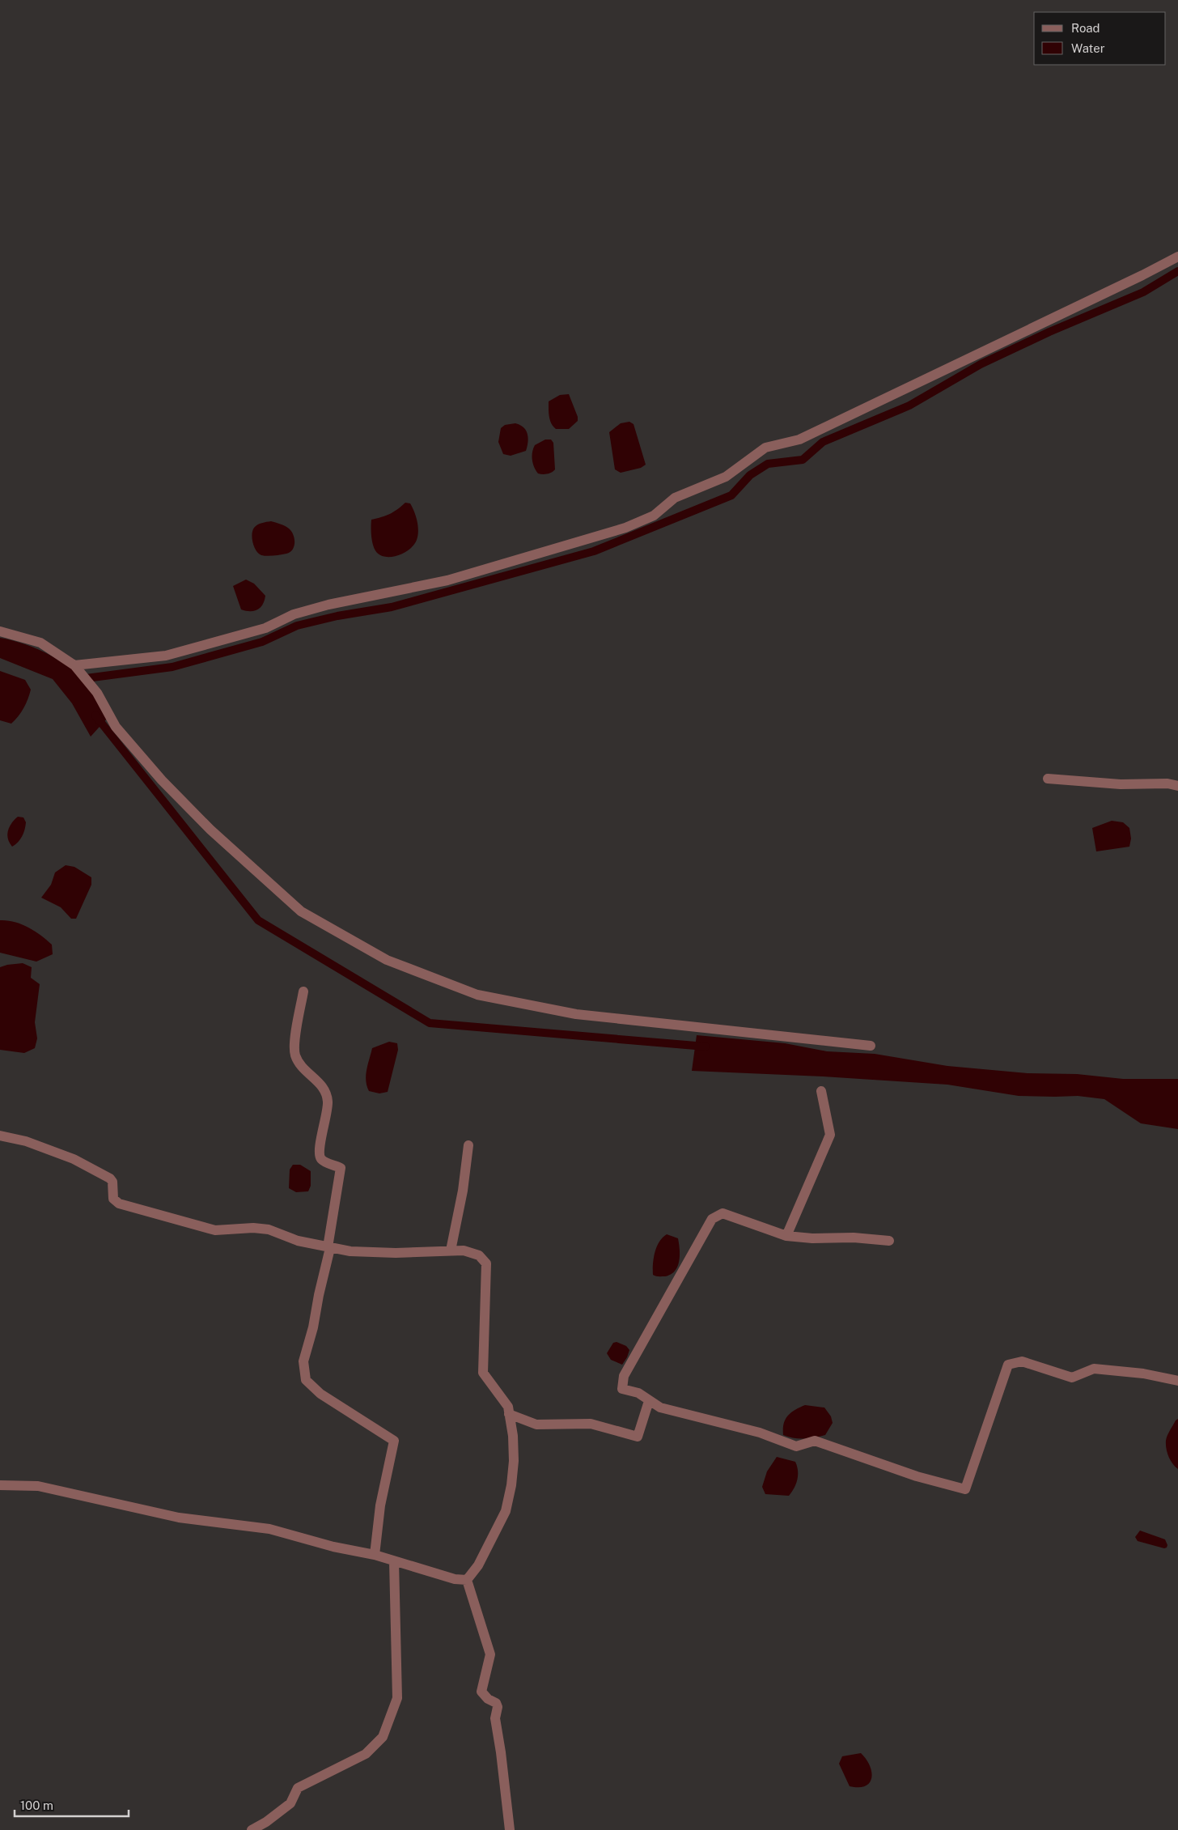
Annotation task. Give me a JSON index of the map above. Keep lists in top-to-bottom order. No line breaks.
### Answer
{"legend":["Road","Water"],"scale_bar":"100 m"}
